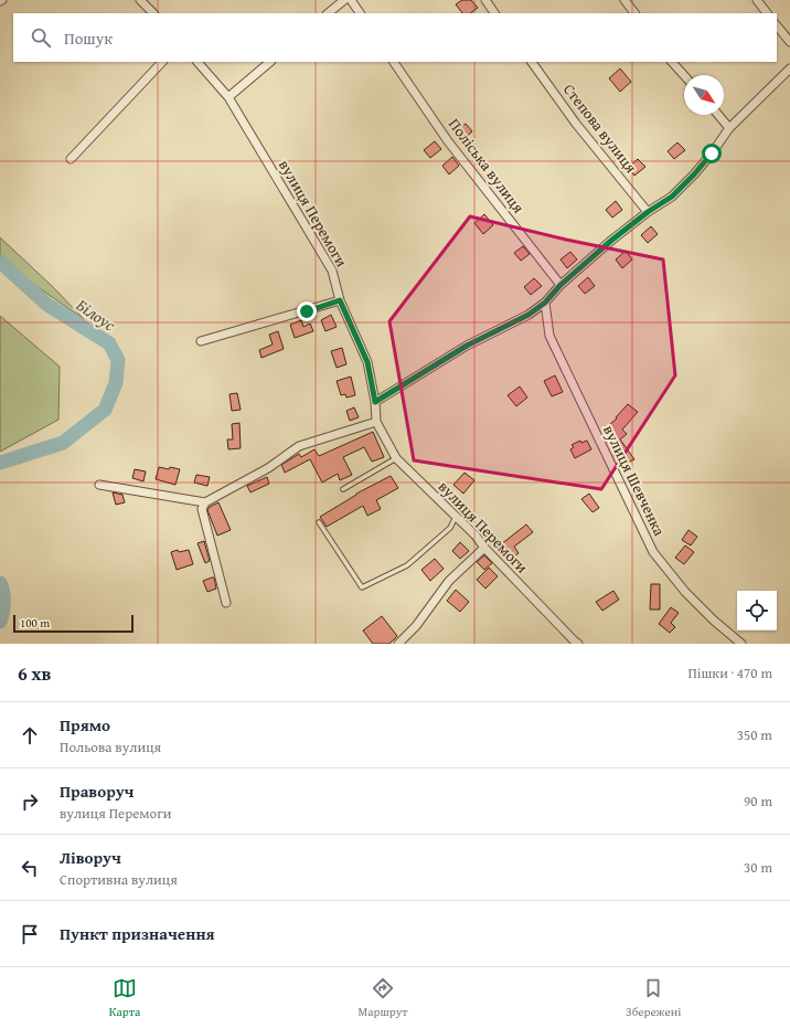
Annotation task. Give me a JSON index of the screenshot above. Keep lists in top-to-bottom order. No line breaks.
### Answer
{"streets":{"street":["Степова вулиця","Поліська вулиця","вулиця Перемоги","вулиця Шевченка"]},"water":["Білоус"],"scale_bar":"100 m","north":"bottom right","page":{"search":"Пошук","scale":"100 m","heading":["6 хв","Пішки · 470 m"],"list":[["Прямо","Польова вулиця","350 m"],["Праворуч","вулиця Перемоги","90 m"],["Ліворуч","Спортивна вулиця","30 m"],"Пункт призначення"],"nav":["Карта","Маршрут","Збережені"]}}
